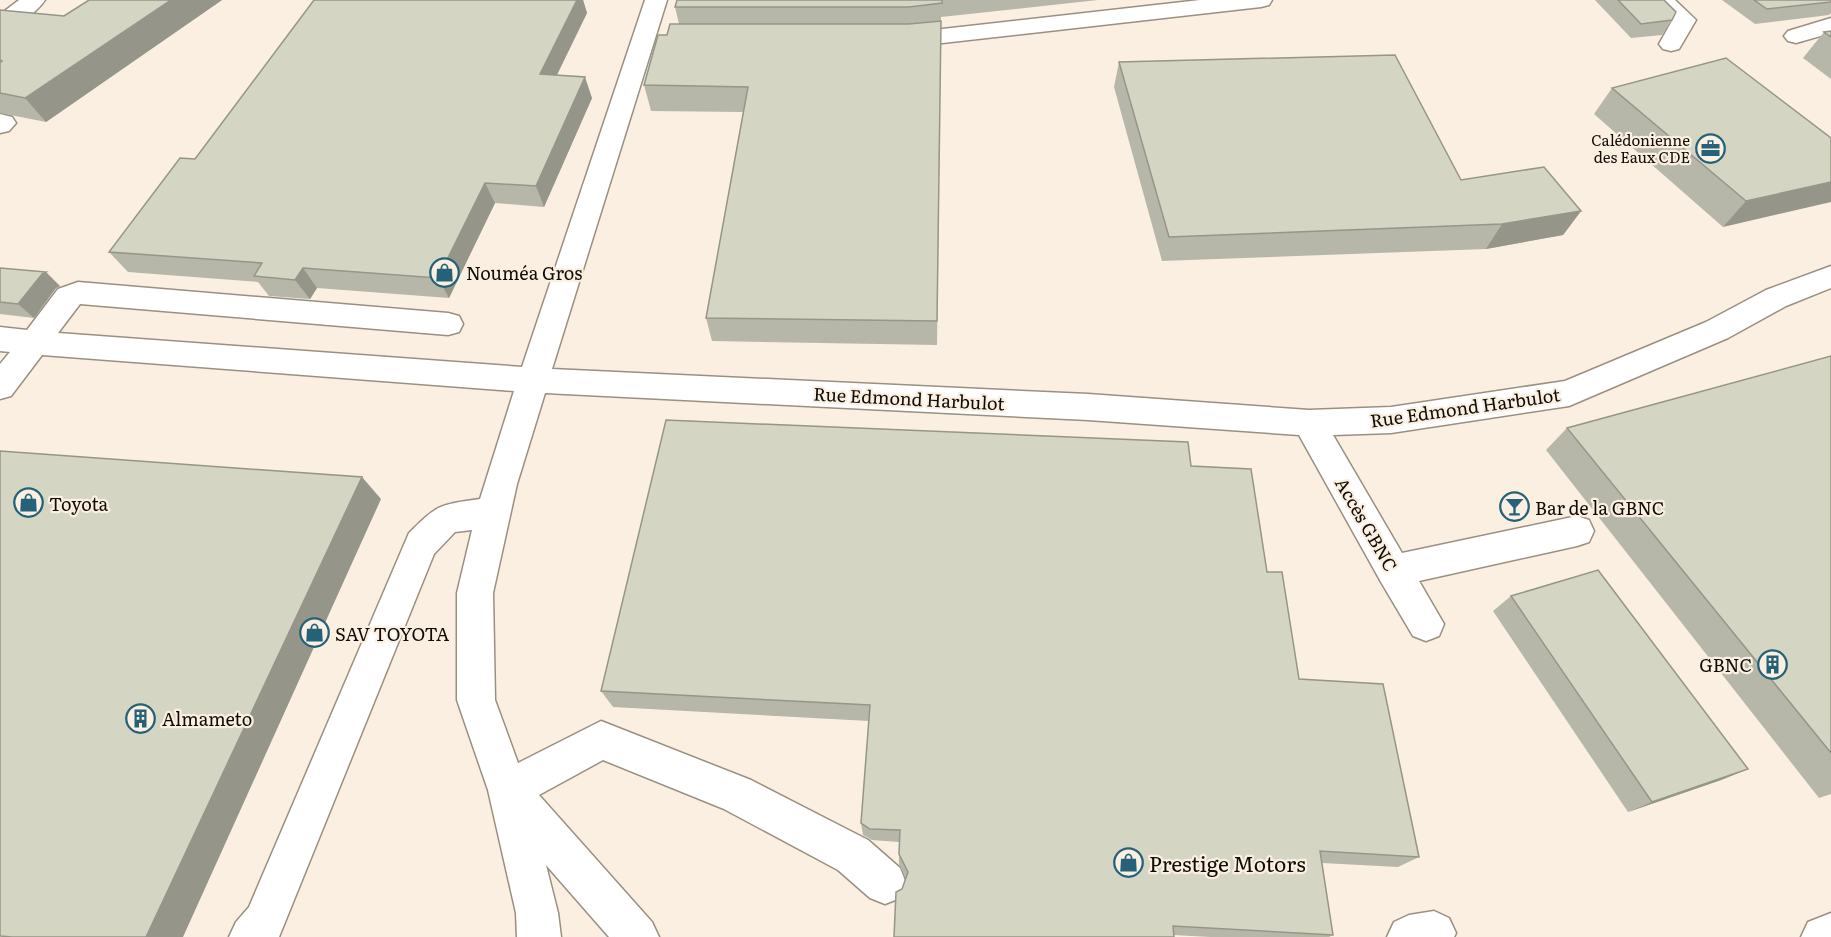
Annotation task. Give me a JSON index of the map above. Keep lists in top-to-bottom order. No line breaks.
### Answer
{"streets":{"street":["Rue Edmond Harbulot","Accès GBNC"]},"crossings":[["Rue Edmond Harbulot","Accès GBNC"]],"places":{"office":["Calédonienne des Eaux CDE"],"shop":["Nouméa Gros","Toyota","SAV TOYOTA","Prestige Motors"],"bar":["Bar de la GBNC"],"building":["GBNC","Almameto"]}}
